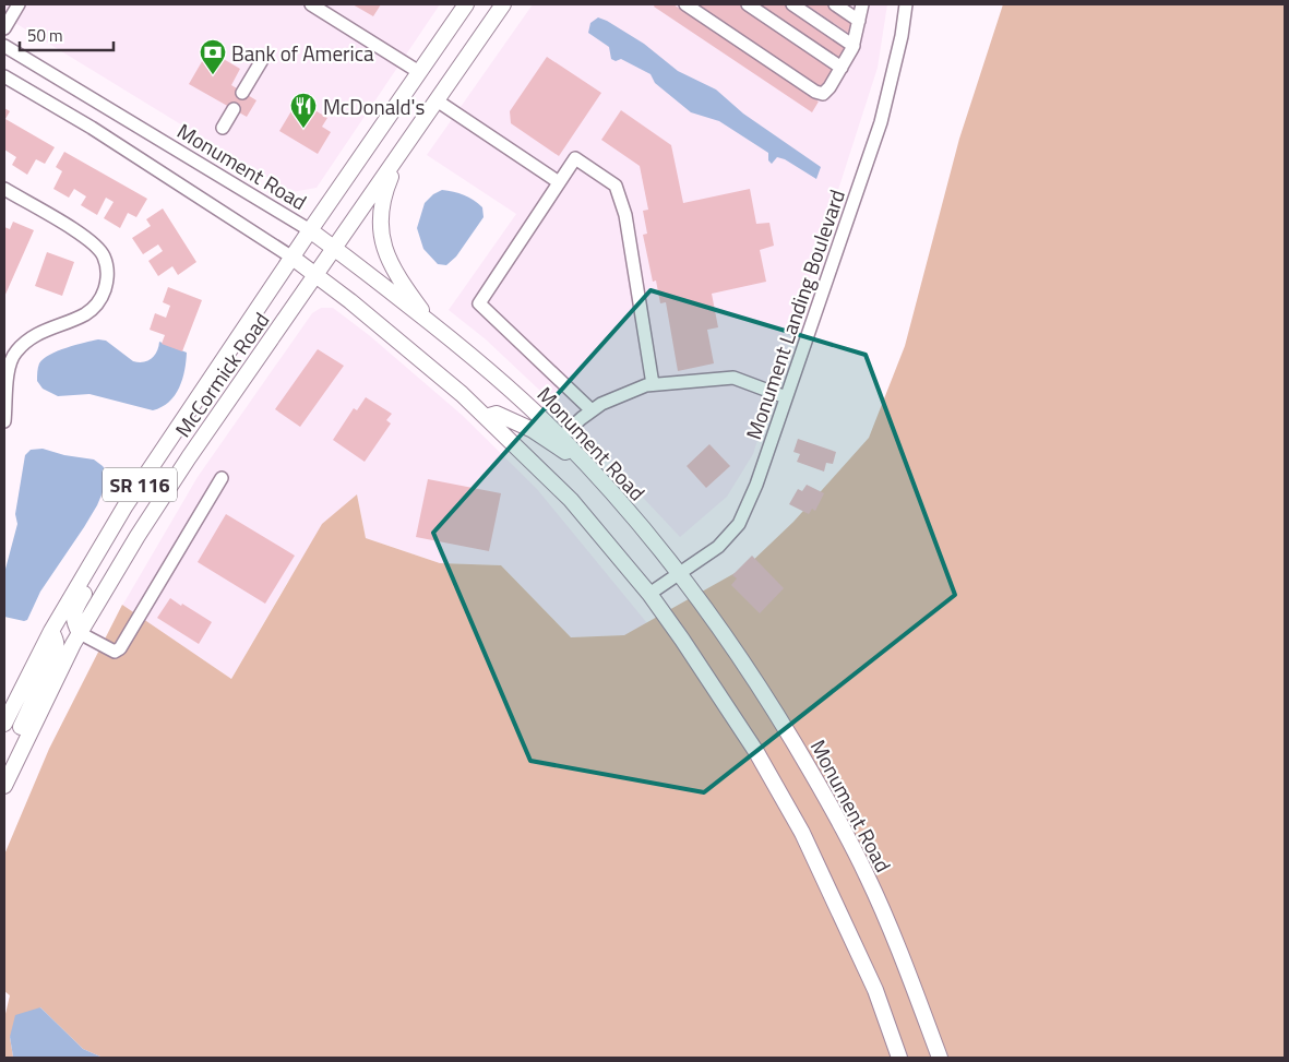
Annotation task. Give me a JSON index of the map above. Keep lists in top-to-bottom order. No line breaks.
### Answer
{"streets":{"main road":["Monument Road","McCormick Road","SR 116"],"street":["Monument Landing Boulevard"]},"crossings":[["Monument Road","Monument Landing Boulevard"],["Monument Road","McCormick Road"]],"places":{"bank":["Bank of America"],"restaurant":["McDonald's"]},"scale_bar":"50 m"}
